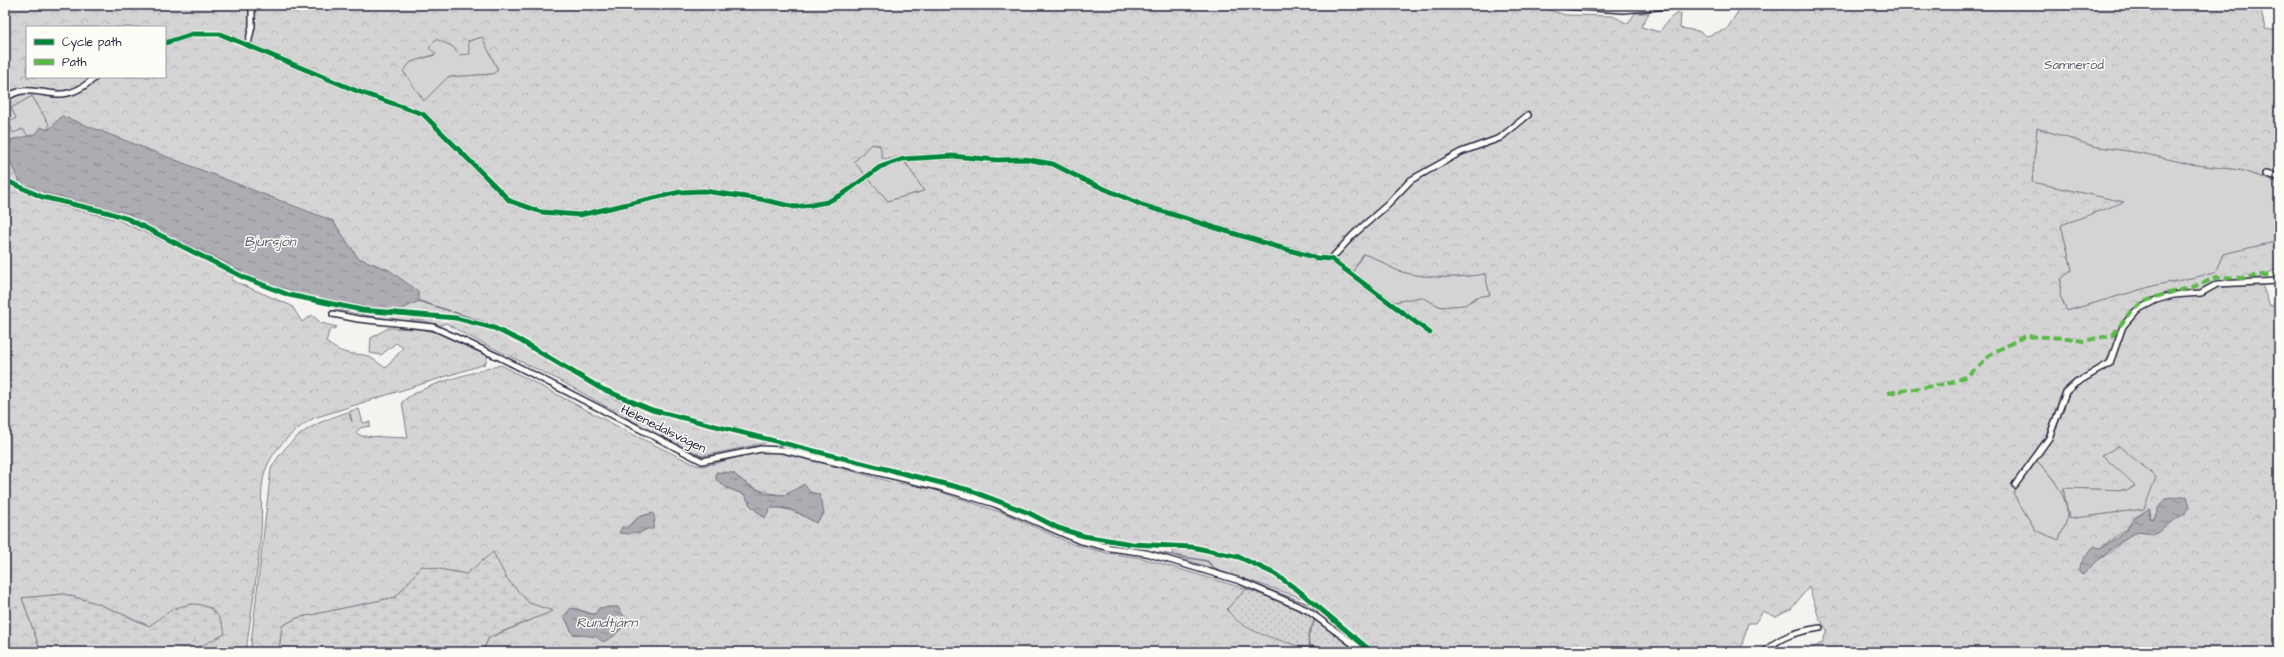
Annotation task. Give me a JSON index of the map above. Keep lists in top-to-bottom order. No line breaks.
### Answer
{"streets":{"street":["Helenedalsvägen"]},"water":["Bjursjön","Rundtjärn"],"parks":["Samneröd"],"legend":["Cycle path","Path"]}
